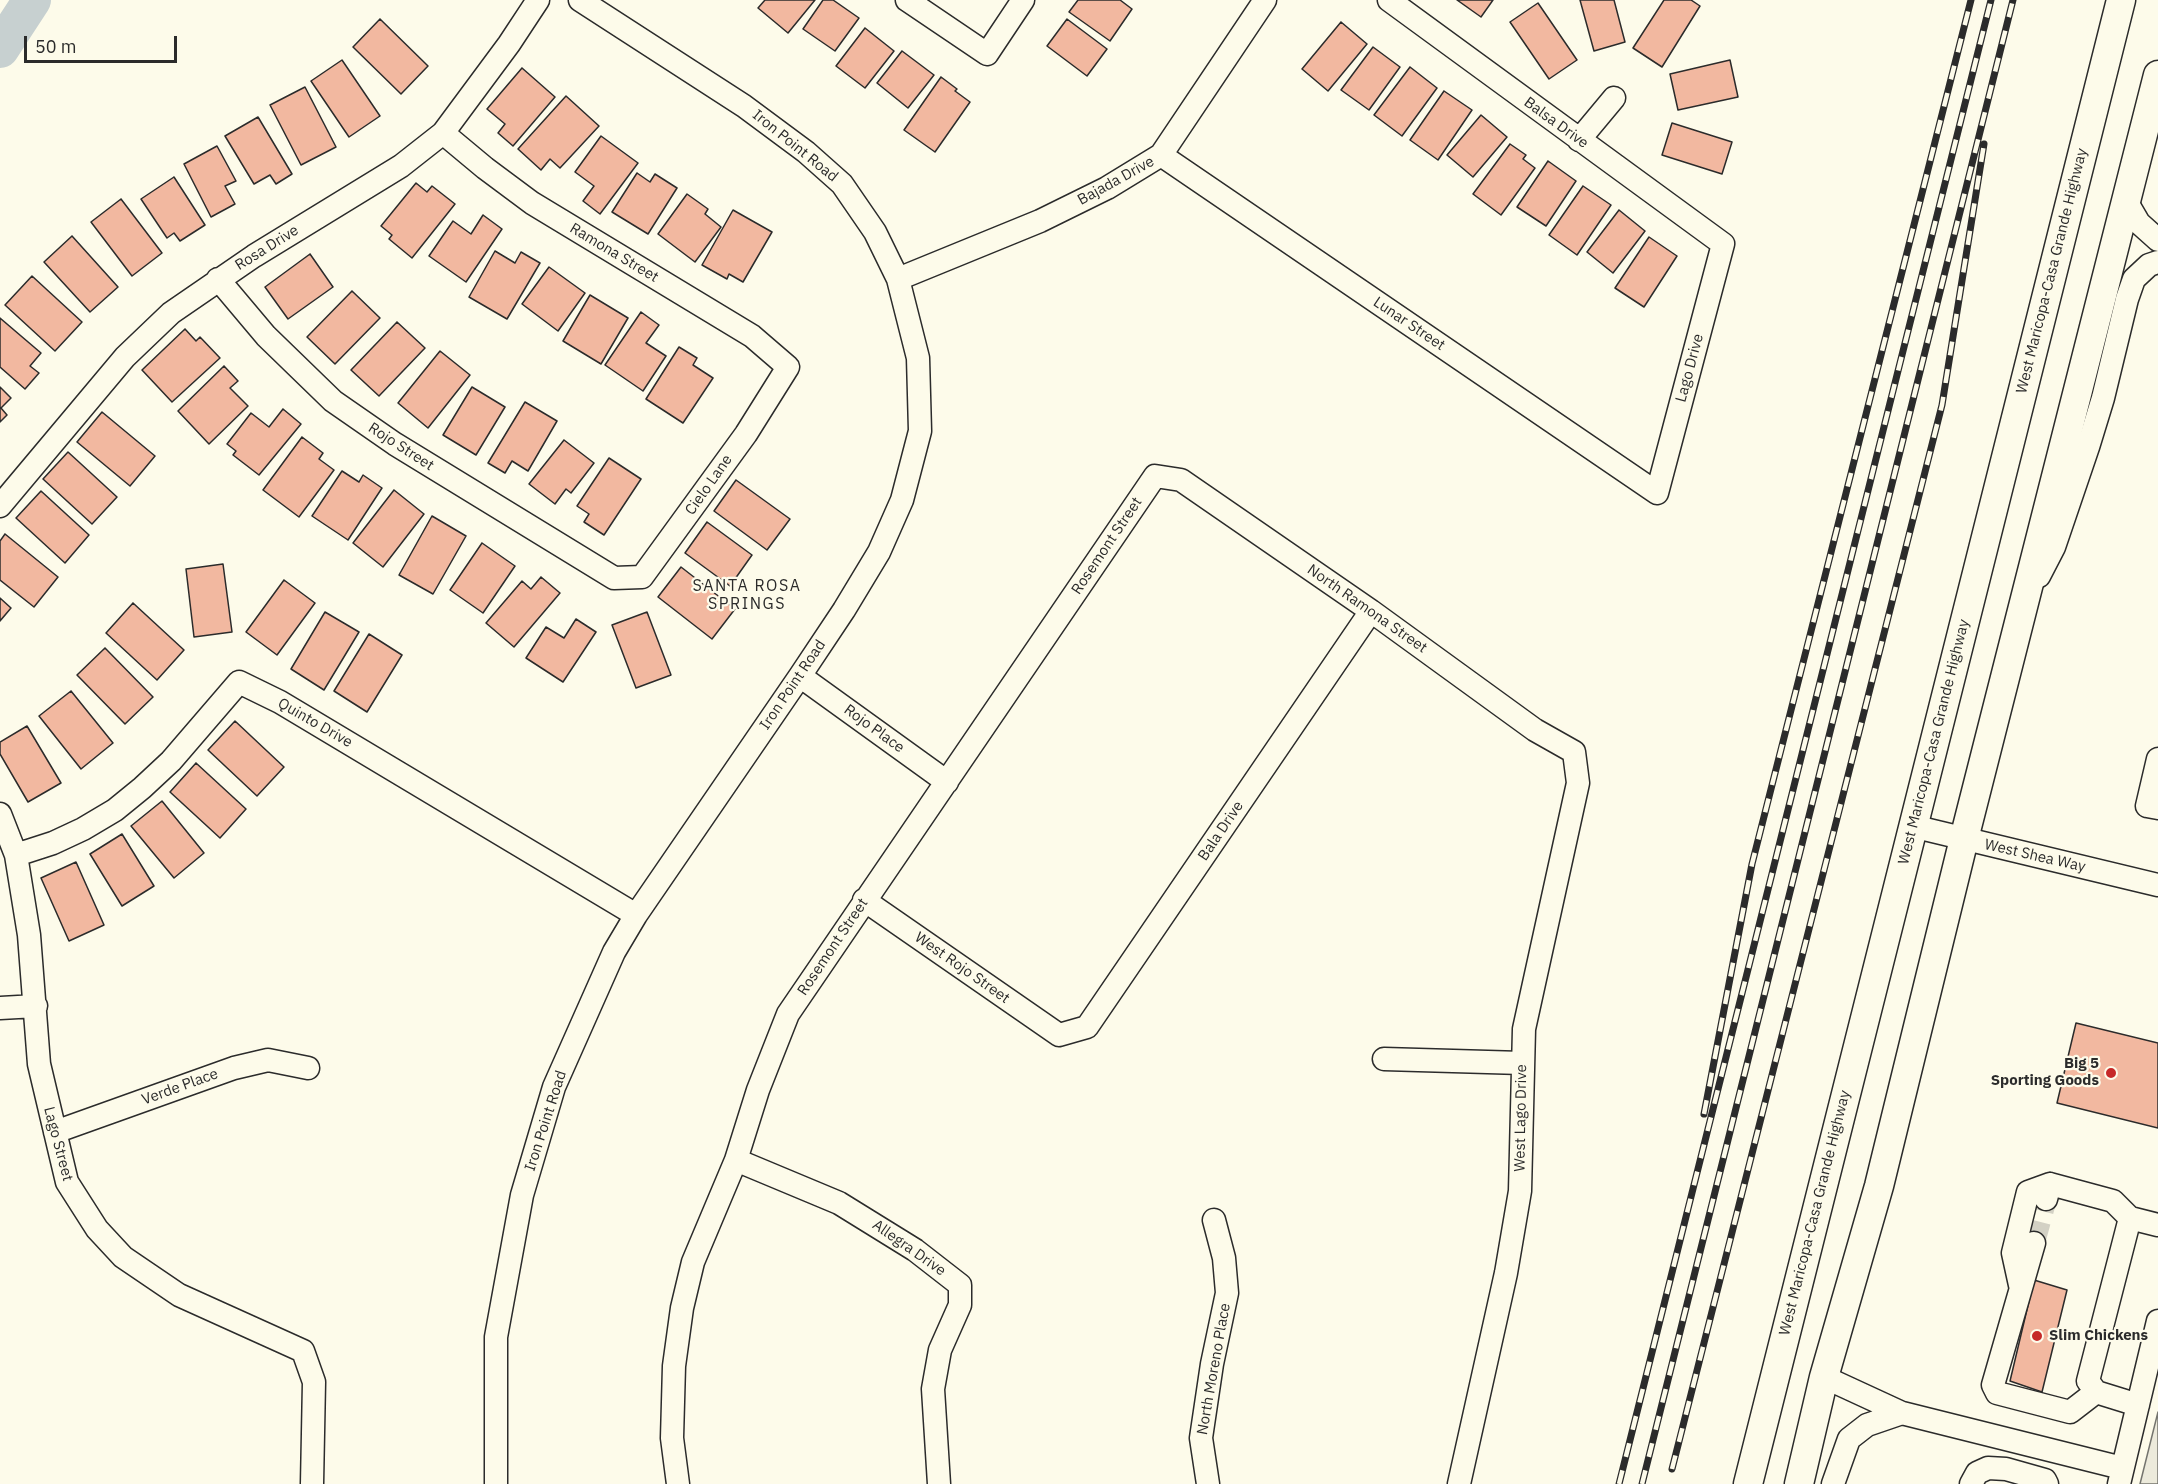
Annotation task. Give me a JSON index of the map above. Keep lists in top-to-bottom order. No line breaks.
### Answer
{"streets":{"main road":["West Maricopa-Casa Grande Highway"],"street":["Balsa Drive","Iron Point Road","Bajada Drive","Rosa Drive","Ramona Street","Lunar Street","Lago Drive","Rojo Street","Cielo Lane","Rosemont Street","North Ramona Street","Quinto Drive","Rojo Place","Bala Drive","West Shea Way","West Rojo Street","Verde Place","West Lago Drive","Lago Street","Allegra Drive","North Moreno Place"]},"crossings":[["Balsa Drive","Lago Drive"],["Iron Point Road","Bajada Drive"],["Iron Point Road","Quinto Drive"],["Iron Point Road","Rojo Place"],["Bajada Drive","Lunar Street"],["Rosa Drive","Ramona Street"],["Rosa Drive","Rojo Street"],["Ramona Street","Cielo Lane"],["West Maricopa-Casa Grande Highway","West Shea Way"],["Lunar Street","Lago Drive"],["Rojo Street","Cielo Lane"],["Rosemont Street","North Ramona Street"],["Rosemont Street","Rojo Place"],["Rosemont Street","West Rojo Street"],["Rosemont Street","Allegra Drive"],["North Ramona Street","Bala Drive"],["North Ramona Street","West Lago Drive"],["Quinto Drive","Lago Street"],["Bala Drive","West Rojo Street"],["Verde Place","Lago Street"]],"districts":["SANTA ROSA SPRINGS"],"places":["Big 5 Sporting Goods","Slim Chickens"],"scale_bar":"50 m"}
